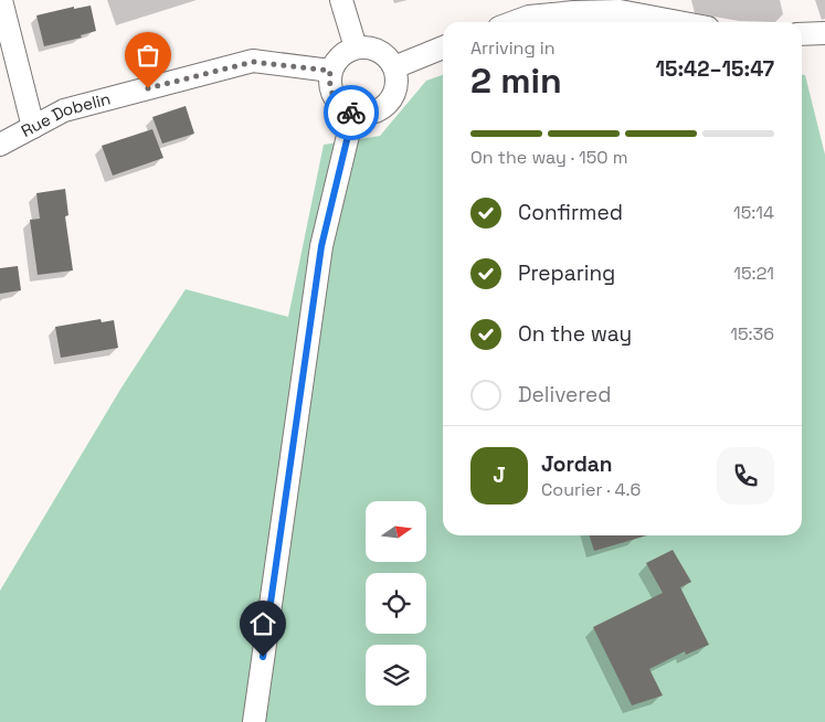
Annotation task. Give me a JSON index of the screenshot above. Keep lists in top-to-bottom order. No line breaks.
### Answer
{"streets":{"street":["Rue Dobelin"]},"north":"right","page":{"heading":["2 min","Arriving in","15:42–15:47"],"panel":["Jordan","Courier · 4.6"],"bar":"On the way · 150 m","list":[["Confirmed","15:14"],["Preparing","15:21"],["On the way","15:36"],"Delivered"],"round":"J"}}
